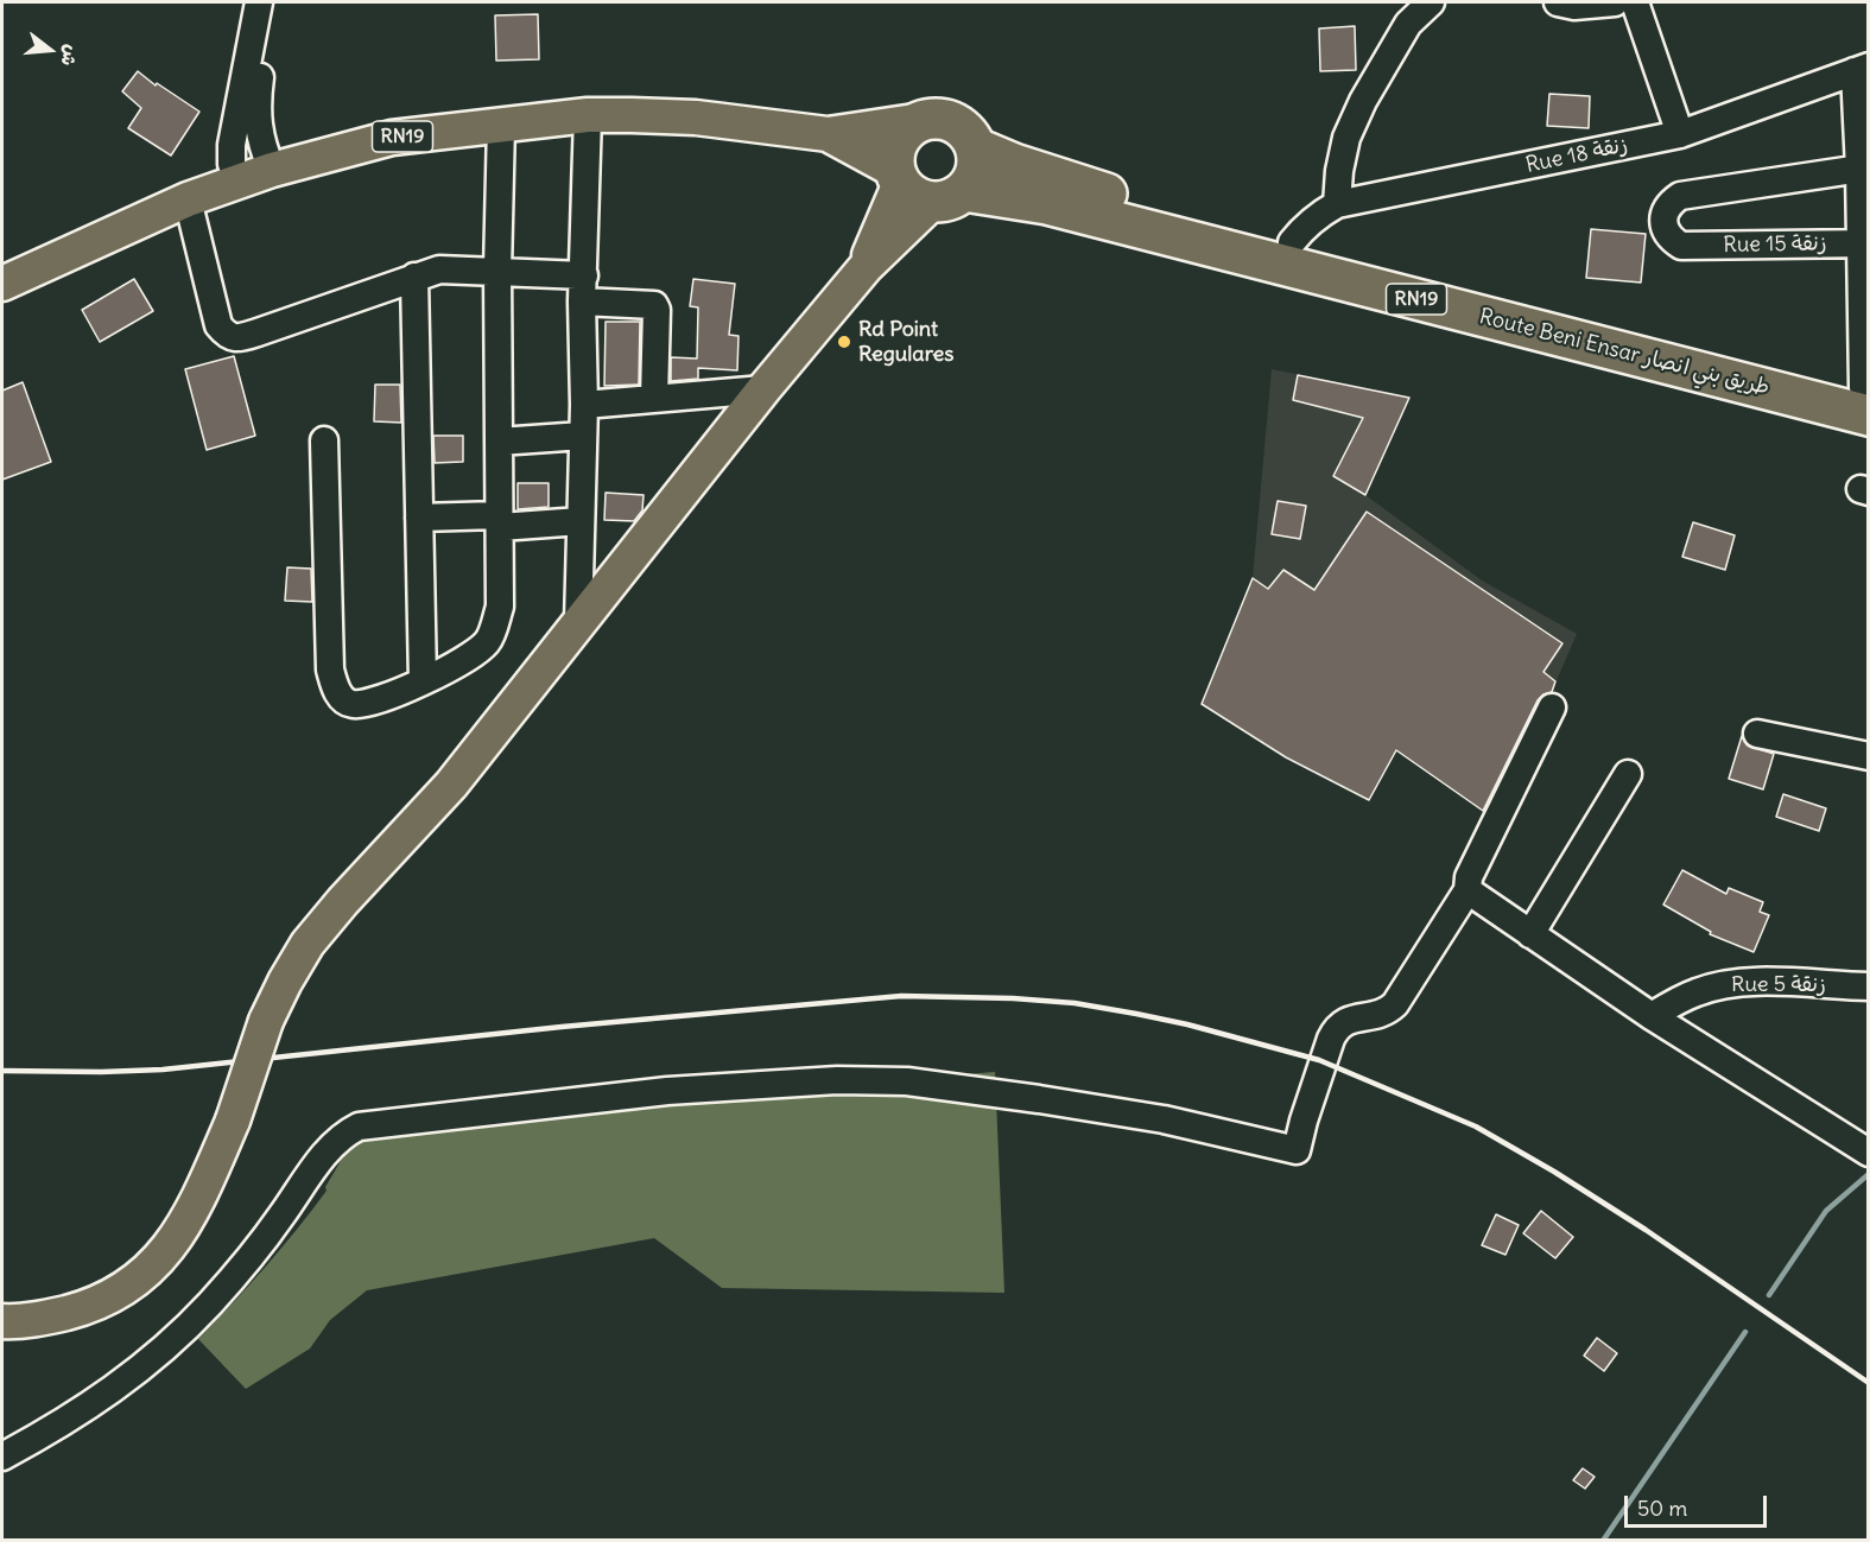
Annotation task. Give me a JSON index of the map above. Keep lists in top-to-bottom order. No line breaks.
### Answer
{"streets":{"highway":["RN19","Route Beni Ensar طريق بني انصار"],"street":["Rue 18 زنقة","Rue 15 زنقة","Rue 5 زنقة"]},"crossings":[["RN19","Route Beni Ensar طريق بني انصار"],["Rue 18 زنقة","Route Beni Ensar طريق بني انصار"]],"places":["Rd Point Regulares"],"scale_bar":"50 m","north":"right"}
